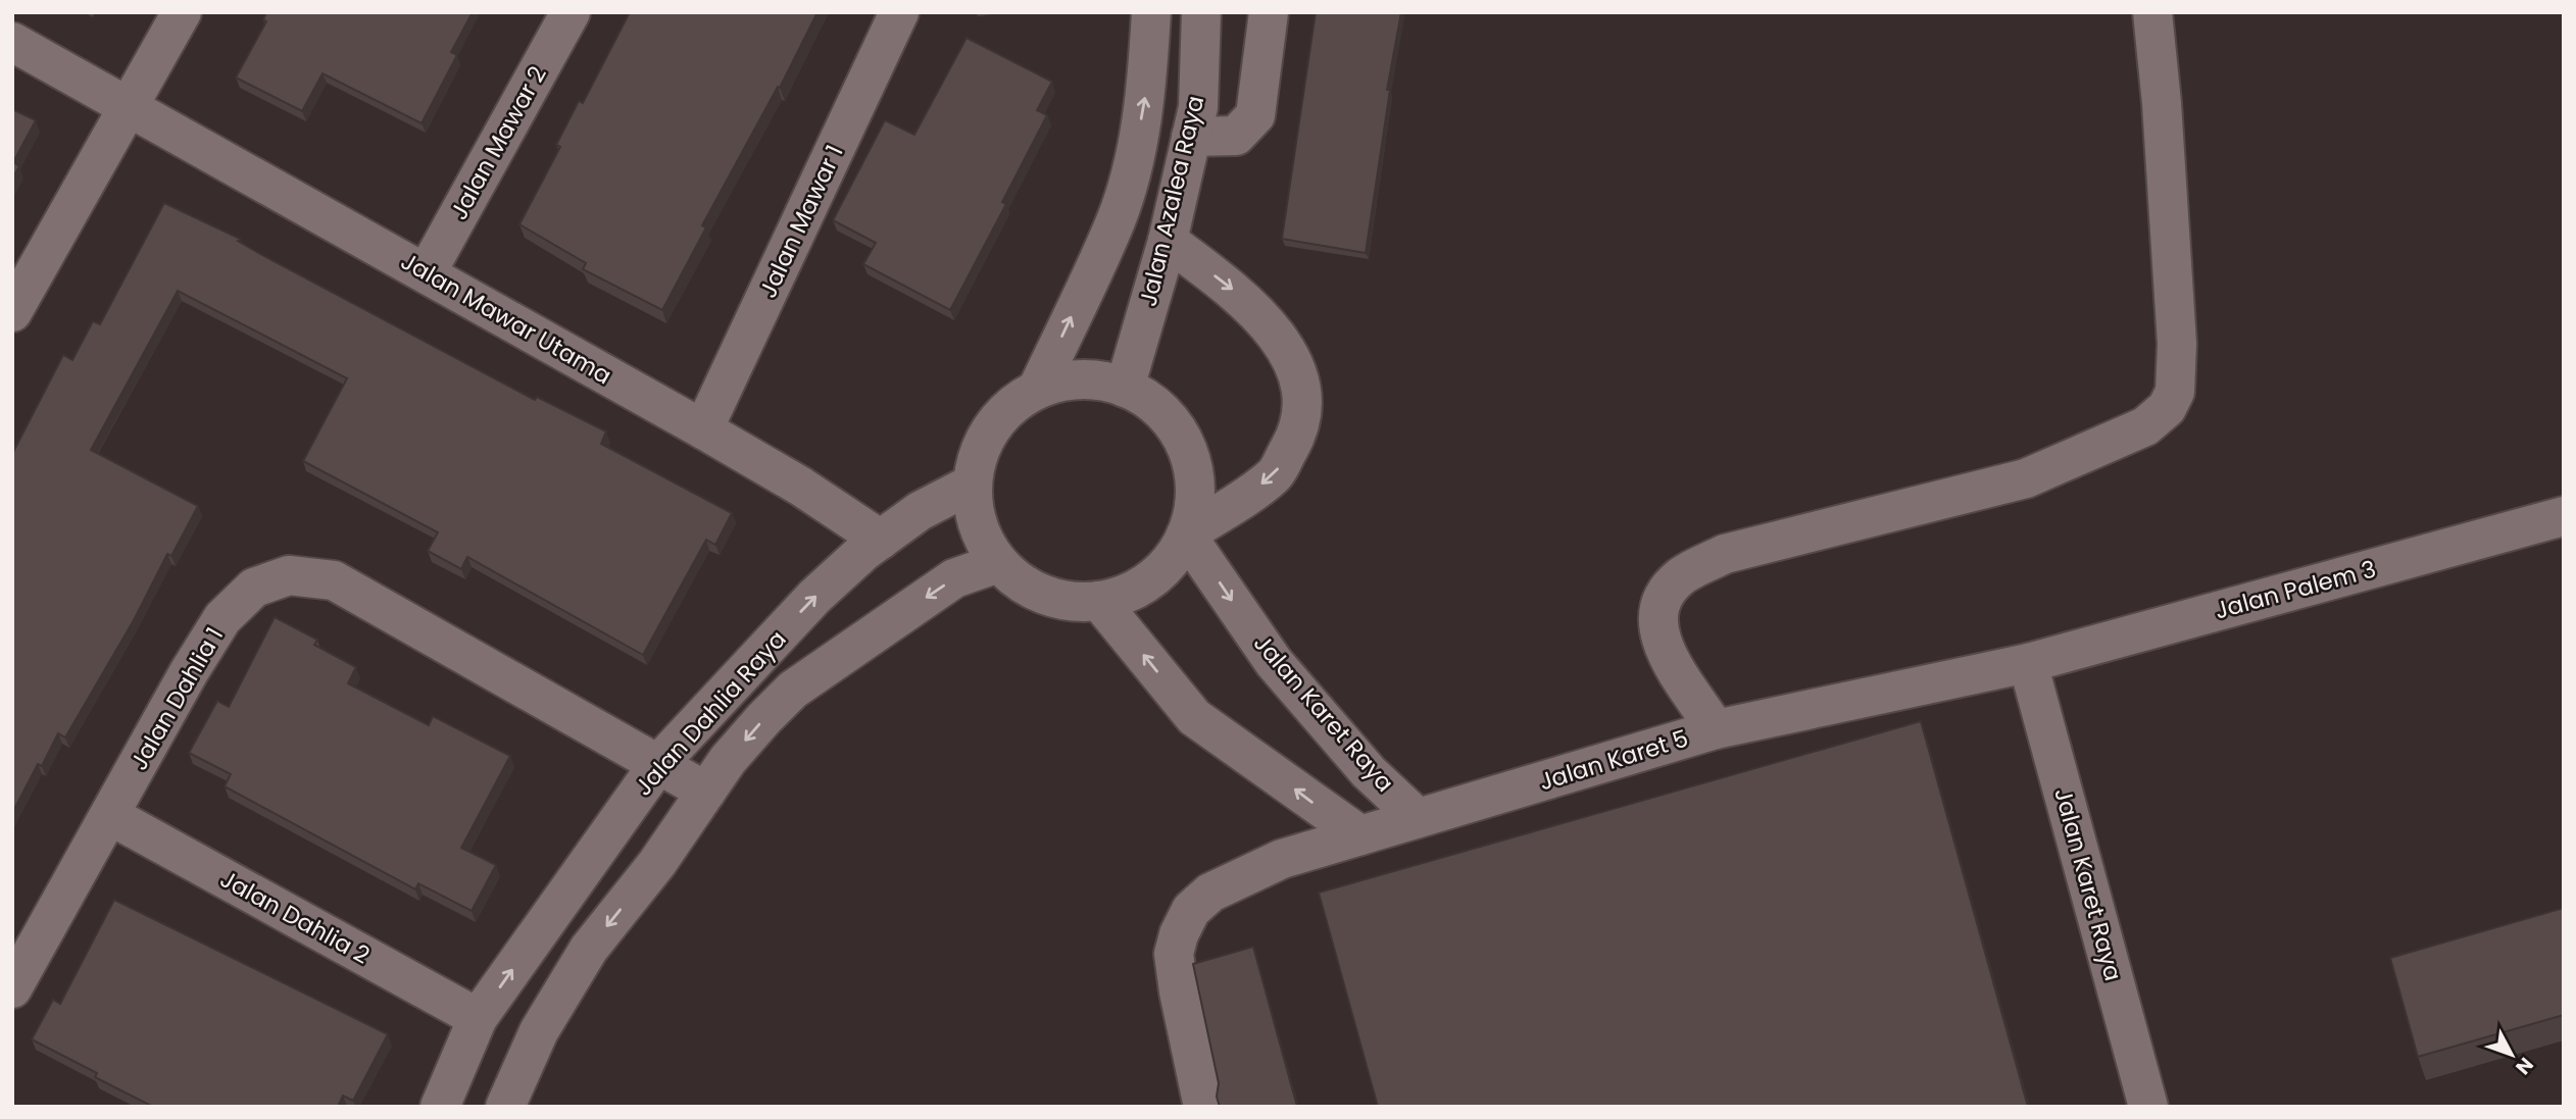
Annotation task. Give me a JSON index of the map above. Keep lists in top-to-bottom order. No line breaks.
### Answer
{"streets":{"street":["Jalan Mawar 2","Jalan Azalea Raya","Jalan Mawar 1","Jalan Mawar Utama","Jalan Palem 3","Jalan Dahlia 1","Jalan Dahlia Raya","Jalan Karet Raya","Jalan Karet 5","Jalan Dahlia 2"]},"crossings":[["Jalan Mawar 2","Jalan Mawar Utama"],["Jalan Azalea Raya","Jalan Dahlia Raya"],["Jalan Azalea Raya","Jalan Karet Raya"],["Jalan Mawar 1","Jalan Mawar Utama"],["Jalan Mawar Utama","Jalan Dahlia Raya"],["Jalan Palem 3","Jalan Karet Raya"],["Jalan Palem 3","Jalan Karet 5"],["Jalan Dahlia 1","Jalan Dahlia Raya"],["Jalan Dahlia 1","Jalan Dahlia 2"],["Jalan Dahlia Raya","Jalan Karet Raya"],["Jalan Dahlia Raya","Jalan Dahlia 2"],["Jalan Karet Raya","Jalan Karet 5"]],"north":"bottom right"}
